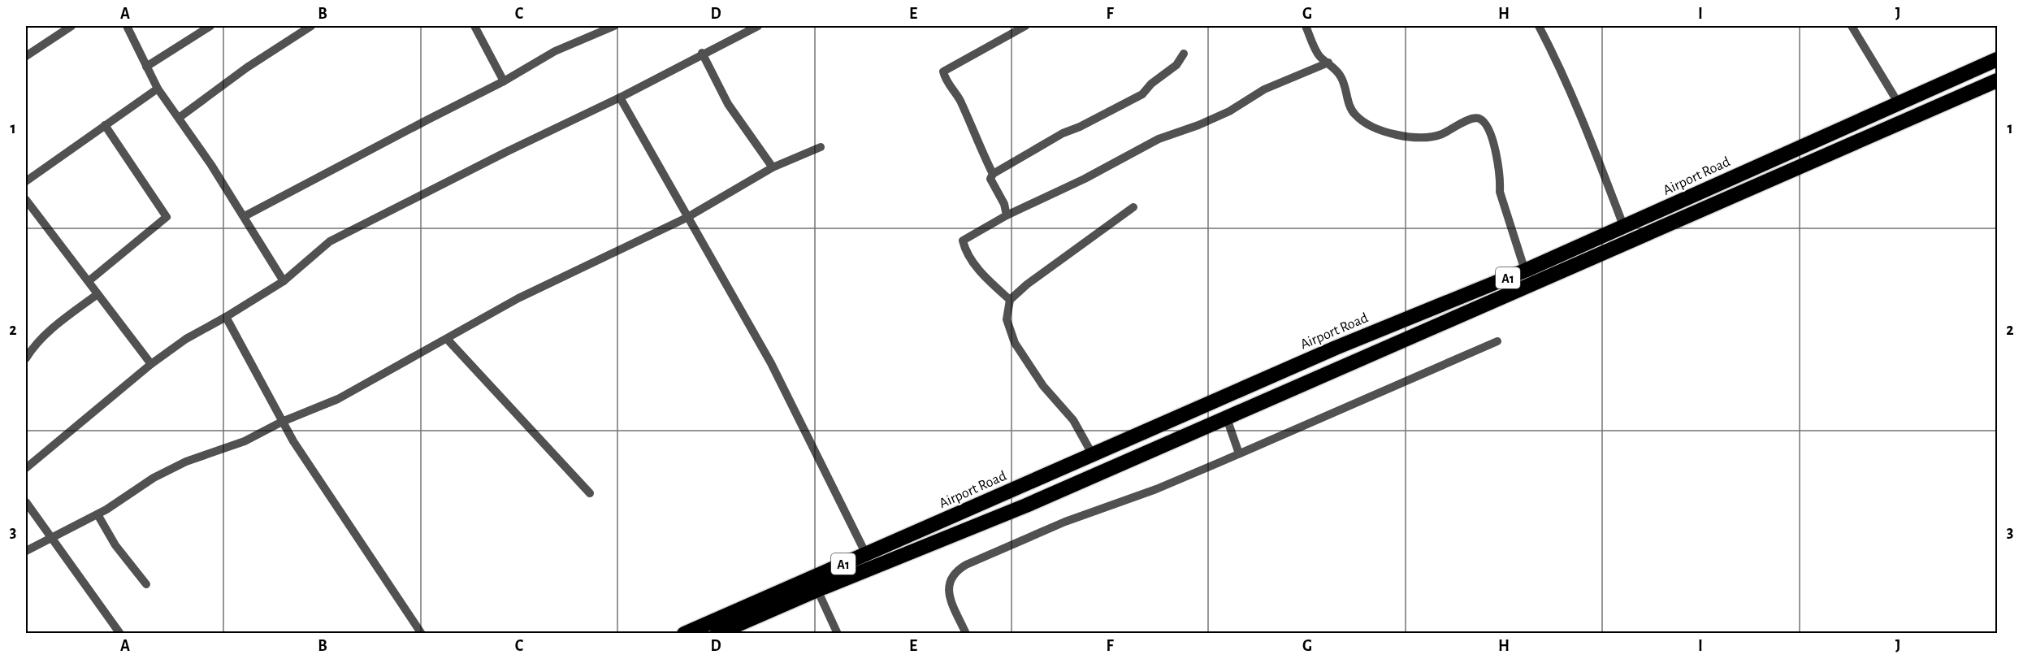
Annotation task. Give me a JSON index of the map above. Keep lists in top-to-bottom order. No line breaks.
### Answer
{"streets":{"highway":["Airport Road","A1"]},"grid":{"columns":["A","B","C","D","E","F","G","H","I","J"],"rows":["1","2","3"]}}
